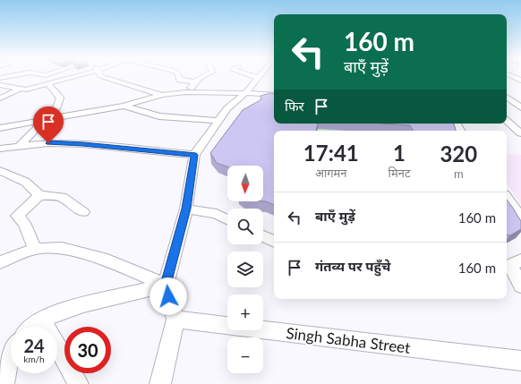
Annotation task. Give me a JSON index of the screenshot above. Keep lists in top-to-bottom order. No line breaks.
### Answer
{"streets":{"street":["Singh Sabha Street"]},"north":"bottom","page":{"turn":["160 m","बाएँ मुड़ें"],"then":"फिर","eta":["17:41","आगमन","1","मिनट","320","m"],"map_buttons":["+","−"],"list":[{"name":"बाएँ मुड़ें","value":"160 m"},{"name":"गंतव्य पर पहुँचे","value":"160 m"}],"speed":"24 km/h","limit":"30"}}
